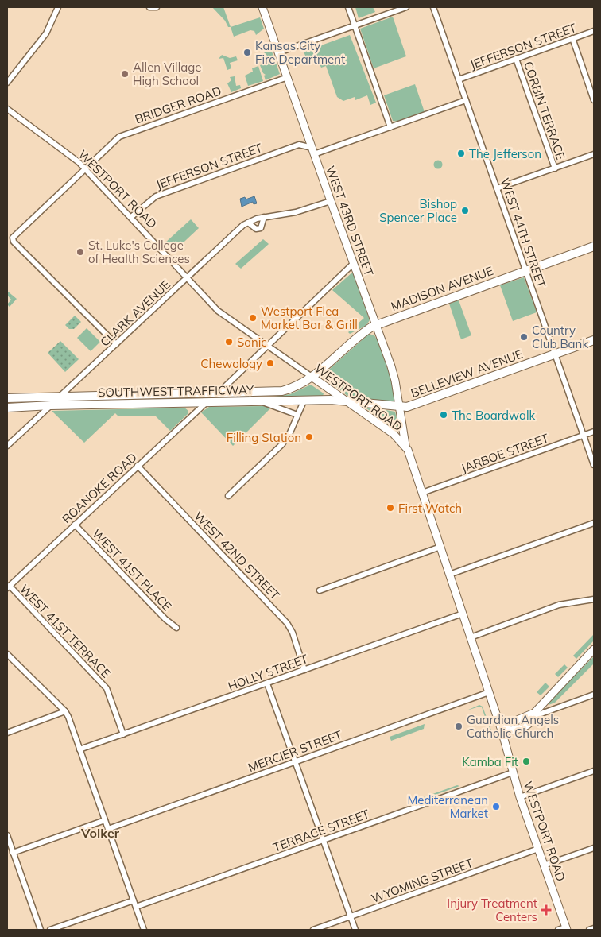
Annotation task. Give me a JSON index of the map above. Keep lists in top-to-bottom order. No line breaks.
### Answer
{"streets":{"main road":["MADISON AVENUE","BELLEVIEW AVENUE","SOUTHWEST TRAFFICWAY"],"street":["JEFFERSON STREET","BRIDGER ROAD","CORBIN TERRACE","WESTPORT ROAD","WEST 43RD STREET","WEST 44TH STREET","CLARK AVENUE","JARBOE STREET","ROANOKE ROAD","WEST 42ND STREET","WEST 41ST PLACE","WEST 41ST TERRACE","HOLLY STREET","MERCIER STREET","TERRACE STREET","WYOMING STREET"]},"crossings":[["JEFFERSON STREET","CORBIN TERRACE"],["JEFFERSON STREET","WESTPORT ROAD"],["JEFFERSON STREET","WEST 44TH STREET"],["BRIDGER ROAD","WESTPORT ROAD"],["BRIDGER ROAD","WEST 43RD STREET"],["BRIDGER ROAD","CLARK AVENUE"],["WESTPORT ROAD","WEST 43RD STREET"],["WESTPORT ROAD","MADISON AVENUE"],["WESTPORT ROAD","CLARK AVENUE"],["WESTPORT ROAD","BELLEVIEW AVENUE"],["WESTPORT ROAD","SOUTHWEST TRAFFICWAY"],["WESTPORT ROAD","JARBOE STREET"],["WESTPORT ROAD","HOLLY STREET"],["WESTPORT ROAD","MERCIER STREET"],["WESTPORT ROAD","TERRACE STREET"],["WESTPORT ROAD","WYOMING STREET"],["WEST 43RD STREET","MADISON AVENUE"],["WEST 43RD STREET","CLARK AVENUE"],["WEST 43RD STREET","BELLEVIEW AVENUE"],["WEST 44TH STREET","MADISON AVENUE"],["WEST 44TH STREET","BELLEVIEW AVENUE"],["WEST 44TH STREET","JARBOE STREET"],["MADISON AVENUE","SOUTHWEST TRAFFICWAY"],["CLARK AVENUE","SOUTHWEST TRAFFICWAY"],["BELLEVIEW AVENUE","SOUTHWEST TRAFFICWAY"],["SOUTHWEST TRAFFICWAY","ROANOKE ROAD"],["ROANOKE ROAD","WEST 42ND STREET"],["ROANOKE ROAD","WEST 41ST PLACE"],["ROANOKE ROAD","WEST 41ST TERRACE"],["WEST 42ND STREET","HOLLY STREET"],["WEST 41ST TERRACE","HOLLY STREET"]],"districts":["Volker"],"places":{"other":["Kansas City Fire Department","Allen Village High School","The Jefferson","Bishop Spencer Place","St. Luke's College of Health Sciences","Westport Flea Market Bar & Grill","Country Club Bank","Sonic","Chewology","The Boardwalk","Filling Station","First Watch","Guardian Angels Catholic Church","Kamba Fit","Mediterranean Market"],"health":["Injury Treatment Centers"]}}
